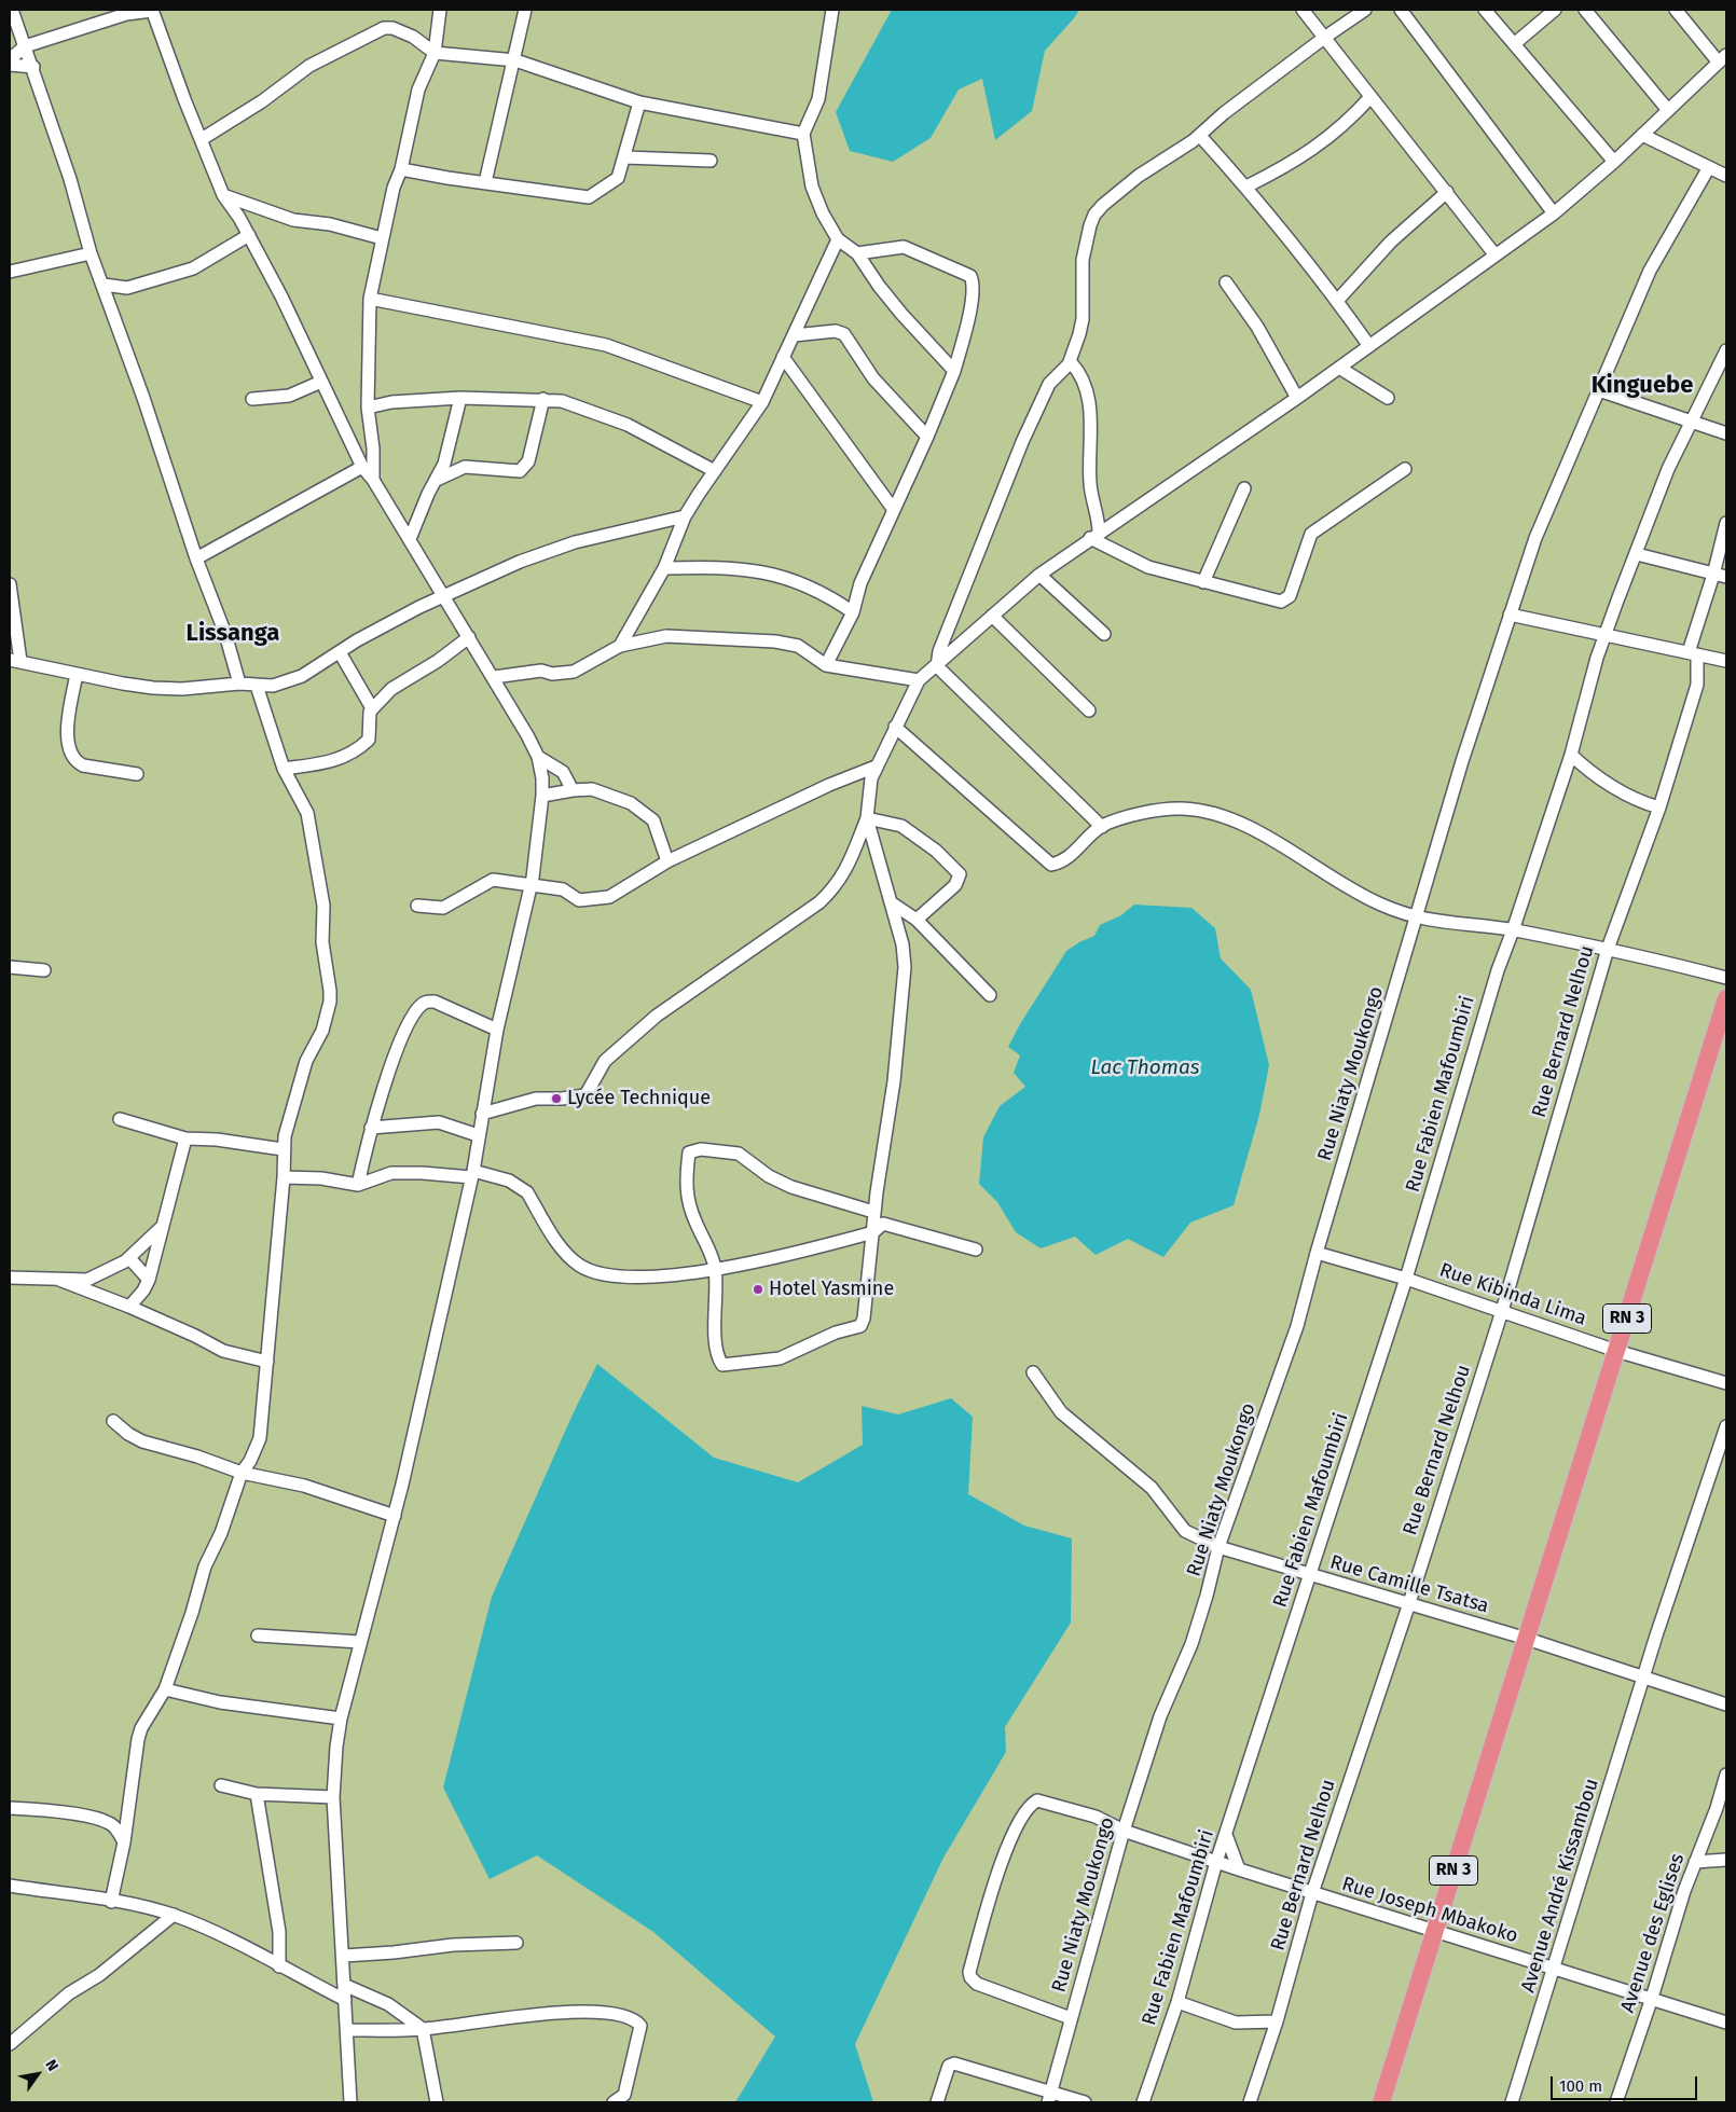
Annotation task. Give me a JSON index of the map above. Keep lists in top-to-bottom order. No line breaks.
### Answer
{"streets":{"highway":["RN 3"],"street":["Rue Bernard Nelhou","Rue Niaty Moukongo","Rue Fabien Mafoumbiri","Rue Kibinda Lima","Rue Camille Tsatsa","Avenue André Kissambou","Rue Joseph Mbakoko","Avenue des Eglises"]},"crossings":[["Rue Bernard Nelhou","Rue Kibinda Lima"],["Rue Bernard Nelhou","Rue Camille Tsatsa"],["Rue Bernard Nelhou","Rue Joseph Mbakoko"],["Rue Niaty Moukongo","Rue Kibinda Lima"],["Rue Niaty Moukongo","Rue Camille Tsatsa"],["Rue Niaty Moukongo","Rue Joseph Mbakoko"],["Rue Fabien Mafoumbiri","Rue Kibinda Lima"],["Rue Fabien Mafoumbiri","Rue Camille Tsatsa"],["Rue Fabien Mafoumbiri","Rue Joseph Mbakoko"],["Rue Kibinda Lima","RN 3"],["RN 3","Rue Camille Tsatsa"],["RN 3","Rue Joseph Mbakoko"],["Rue Camille Tsatsa","Avenue André Kissambou"],["Avenue André Kissambou","Rue Joseph Mbakoko"],["Rue Joseph Mbakoko","Avenue des Eglises"]],"districts":["Kinguebe","Lissanga"],"water":["Lac Thomas"],"places":["Lycée Technique","Hotel Yasmine"],"scale_bar":"100 m","north":"top right"}
